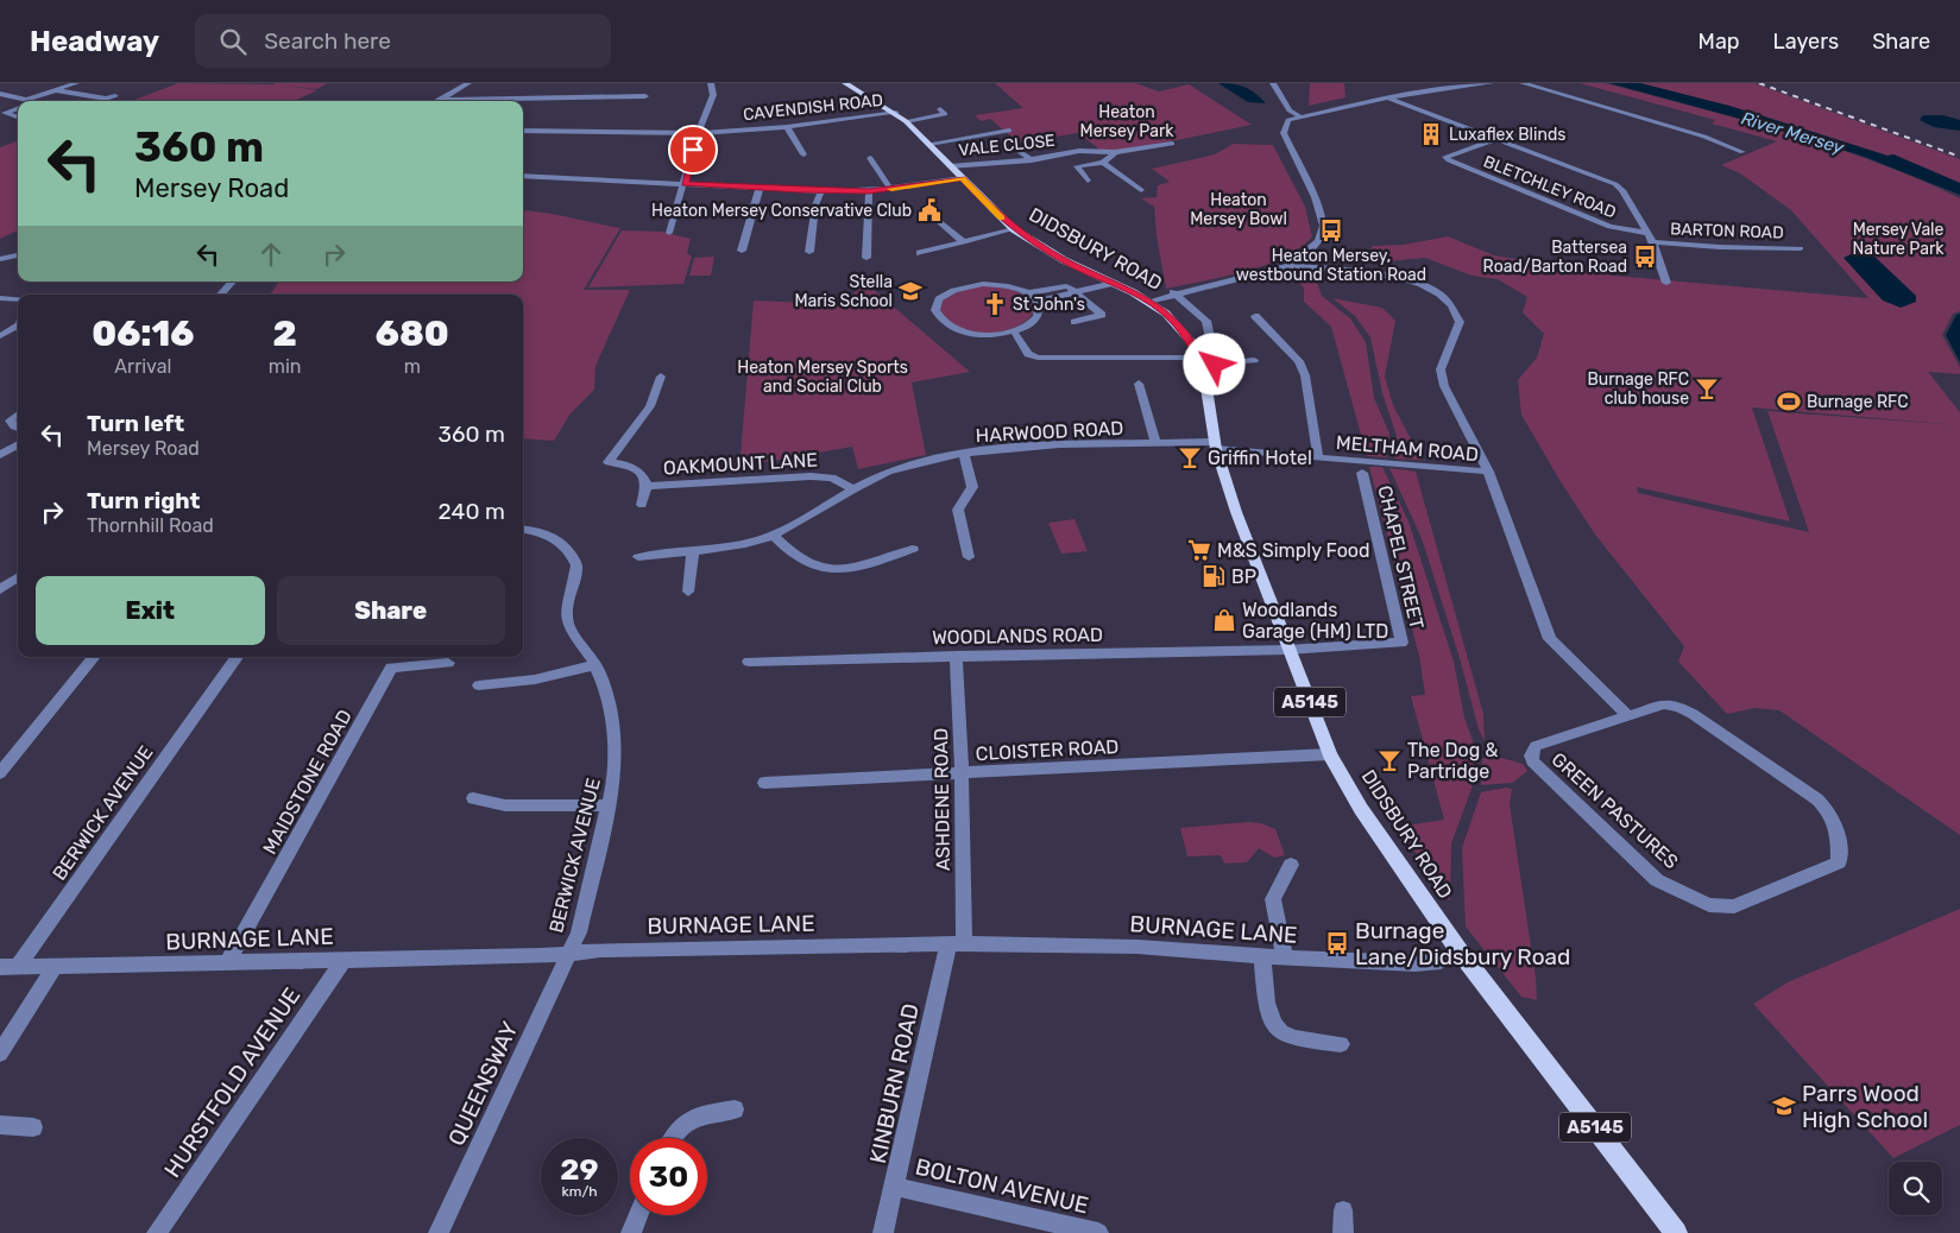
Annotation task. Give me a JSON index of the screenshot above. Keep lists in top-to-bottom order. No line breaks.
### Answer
{"streets":{"main road":["DIDSBURY ROAD","A5145"],"street":["CAVENDISH ROAD","VALE CLOSE","BLETCHLEY ROAD","BARTON ROAD","HARWOOD ROAD","MELTHAM ROAD","OAKMOUNT LANE","CHAPEL STREET","WOODLANDS ROAD","CLOISTER ROAD","MAIDSTONE ROAD","ASHDENE ROAD","GREEN PASTURES","BERWICK AVENUE","BURNAGE LANE","HURSTFOLD AVENUE","QUEENSWAY","KINBURN ROAD","BOLTON AVENUE"]},"crossings":[["CAVENDISH ROAD","DIDSBURY ROAD"],["VALE CLOSE","DIDSBURY ROAD"],["DIDSBURY ROAD","HARWOOD ROAD"],["DIDSBURY ROAD","MELTHAM ROAD"],["DIDSBURY ROAD","CHAPEL STREET"],["DIDSBURY ROAD","WOODLANDS ROAD"],["DIDSBURY ROAD","A5145"],["DIDSBURY ROAD","CLOISTER ROAD"],["DIDSBURY ROAD","BURNAGE LANE"],["HARWOOD ROAD","MELTHAM ROAD"],["HARWOOD ROAD","OAKMOUNT LANE"],["CHAPEL STREET","WOODLANDS ROAD"],["WOODLANDS ROAD","ASHDENE ROAD"],["A5145","BURNAGE LANE"],["CLOISTER ROAD","ASHDENE ROAD"],["MAIDSTONE ROAD","BURNAGE LANE"],["ASHDENE ROAD","BURNAGE LANE"],["ASHDENE ROAD","KINBURN ROAD"],["BERWICK AVENUE","BURNAGE LANE"],["BERWICK AVENUE","QUEENSWAY"],["BURNAGE LANE","HURSTFOLD AVENUE"],["BURNAGE LANE","QUEENSWAY"],["BURNAGE LANE","KINBURN ROAD"],["KINBURN ROAD","BOLTON AVENUE"]],"water":["River Mersey"],"parks":["Heaton Mersey Park","Heaton Mersey Bowl","Mersey Vale Nature Park","Heaton Mersey Sports and Social Club"],"places":{"building":["Luxaflex Blinds"],"public building":["Heaton Mersey Conservative Club"],"bus stop":["Heaton Mersey, westbound Station Road","Battersea Road/Barton Road","Burnage Lane/Didsbury Road"],"school or university":["Stella Maris School","Parrs Wood High School"],"church":["St John's"],"bar":["Burnage RFC club house","Griffin Hotel","The Dog & Partridge"],"sports":["Burnage RFC"],"supermarket":["M&S Simply Food"],"fuel station":["BP"],"shop":["Woodlands Garage (HM) LTD"]},"page":{"header":"Headway","search":"Search here","nav":["Map","Layers","Share"],"turn":["360 m","Mersey Road"],"eta":["06:16","Arrival","2","min","680","m"],"list":[{"name":"Turn left","note":"Mersey Road","value":"360 m"},{"name":"Turn right","note":"Thornhill Road","value":"240 m"}],"buttons":["Exit","Share"],"speed":"29 km/h","limit":"30"}}
